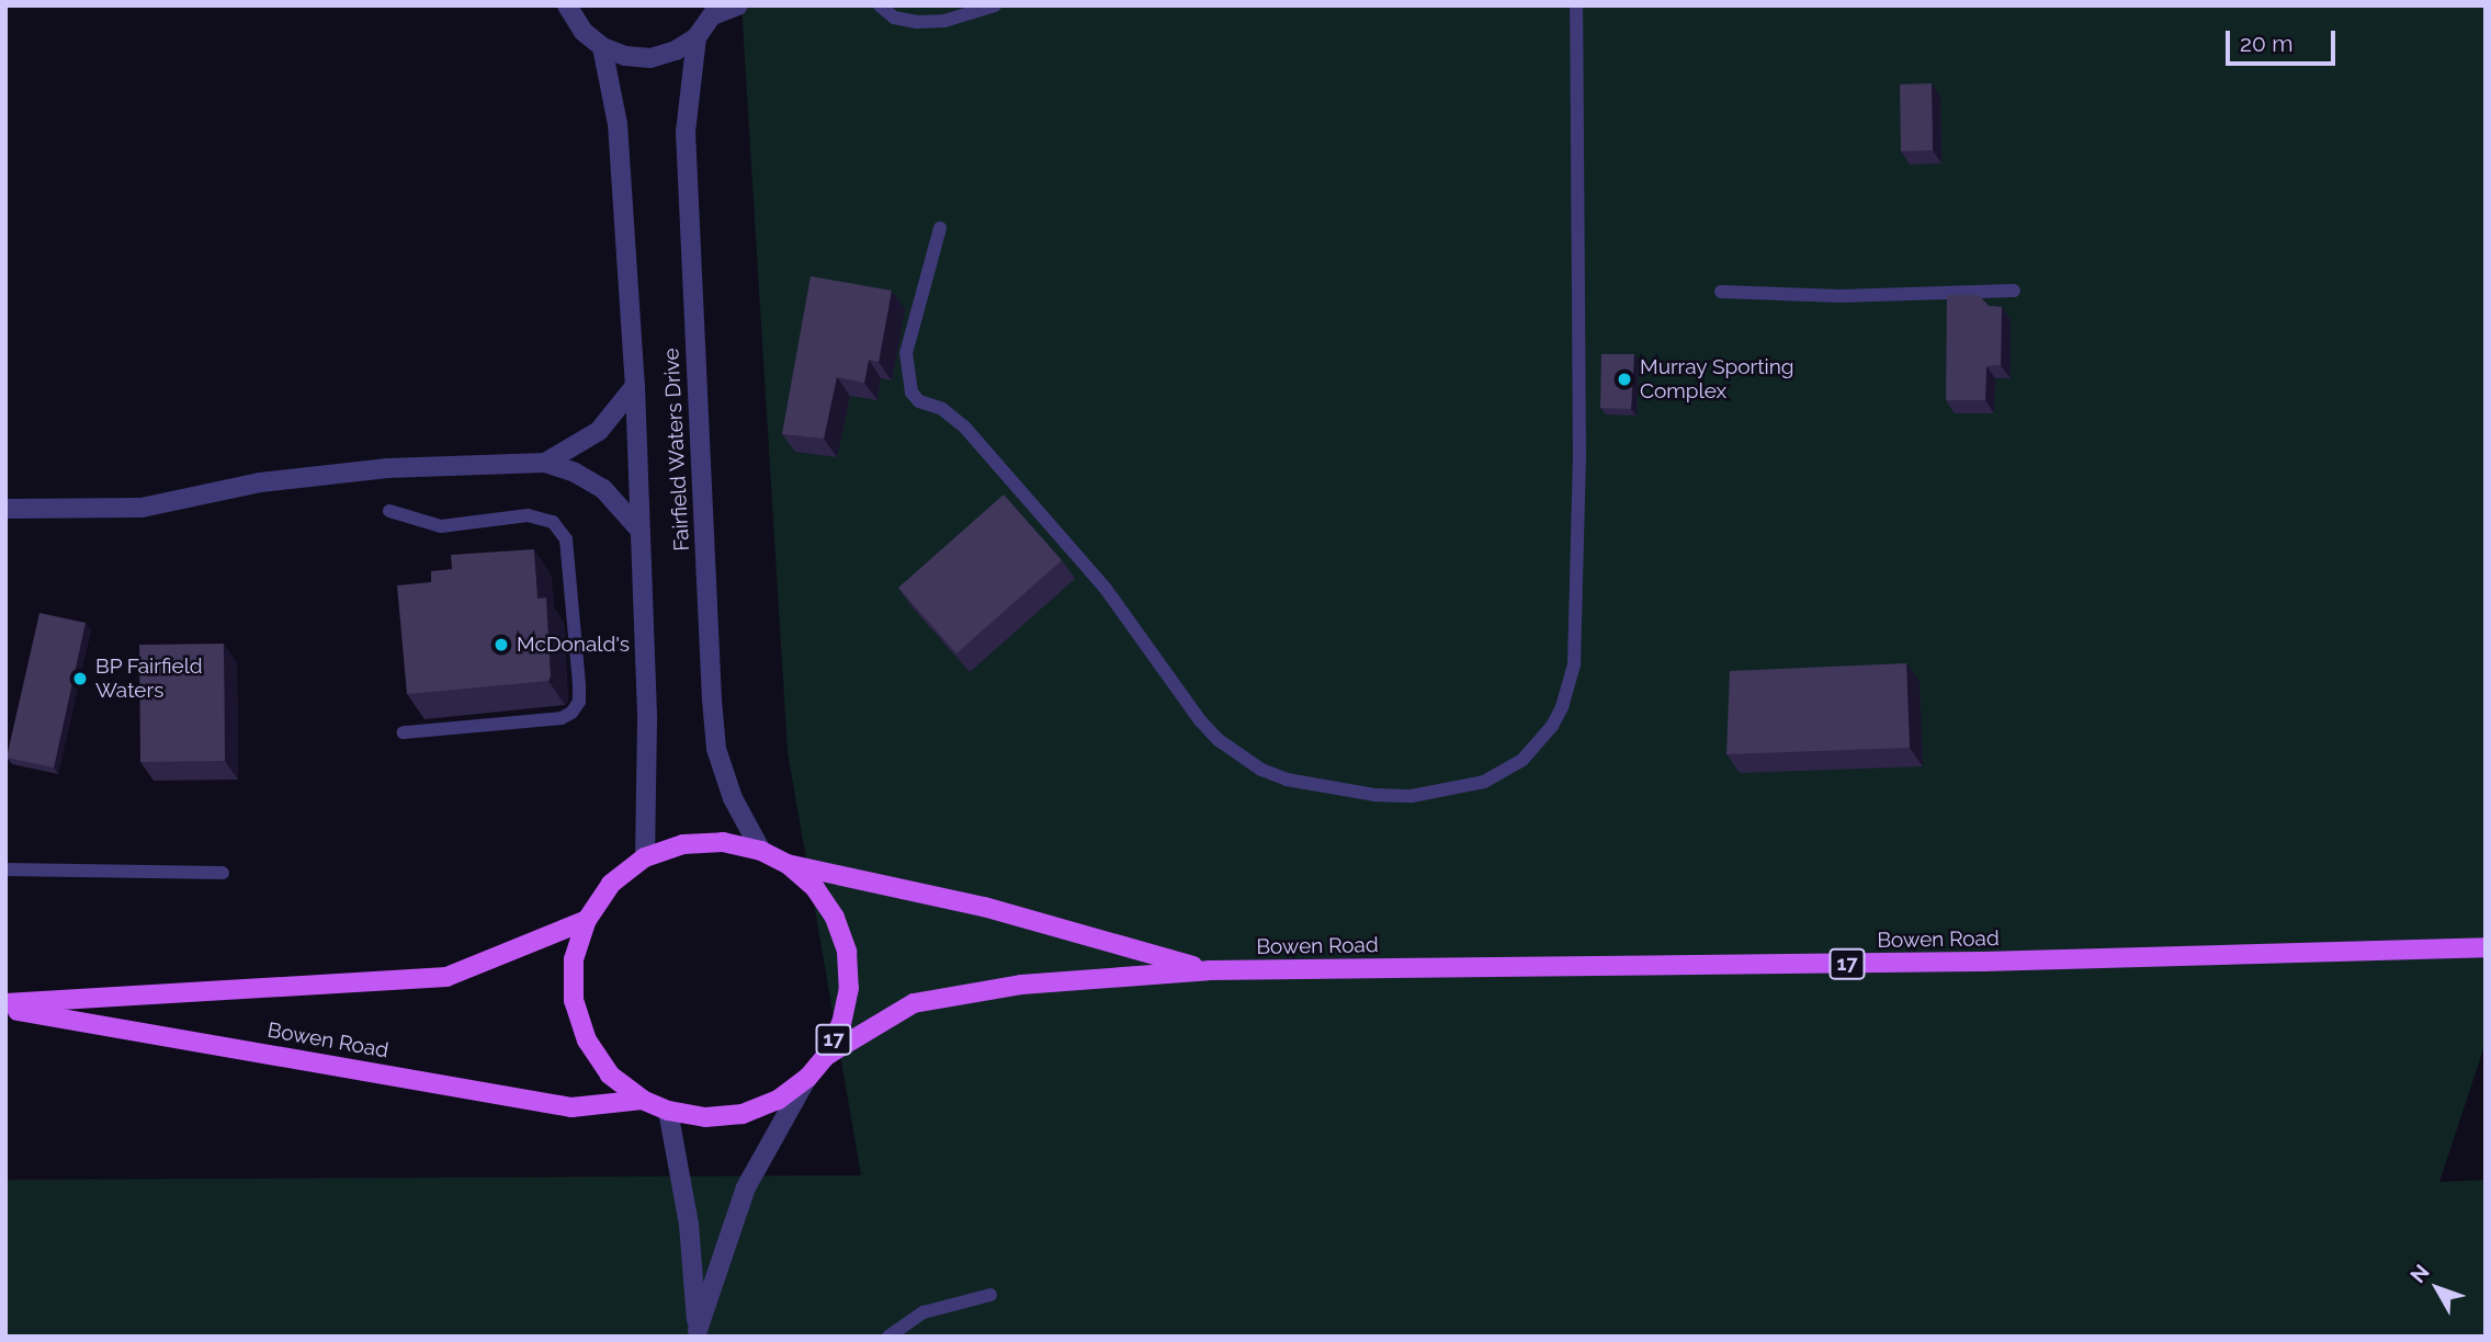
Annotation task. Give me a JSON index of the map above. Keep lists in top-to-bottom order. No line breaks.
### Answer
{"streets":{"main road":["Bowen Road","17"],"street":["Fairfield Waters Drive"]},"crossings":[["Fairfield Waters Drive","Bowen Road"]],"places":["Murray Sporting Complex","McDonald's","BP Fairfield Waters"],"scale_bar":"20 m","north":"top left"}
